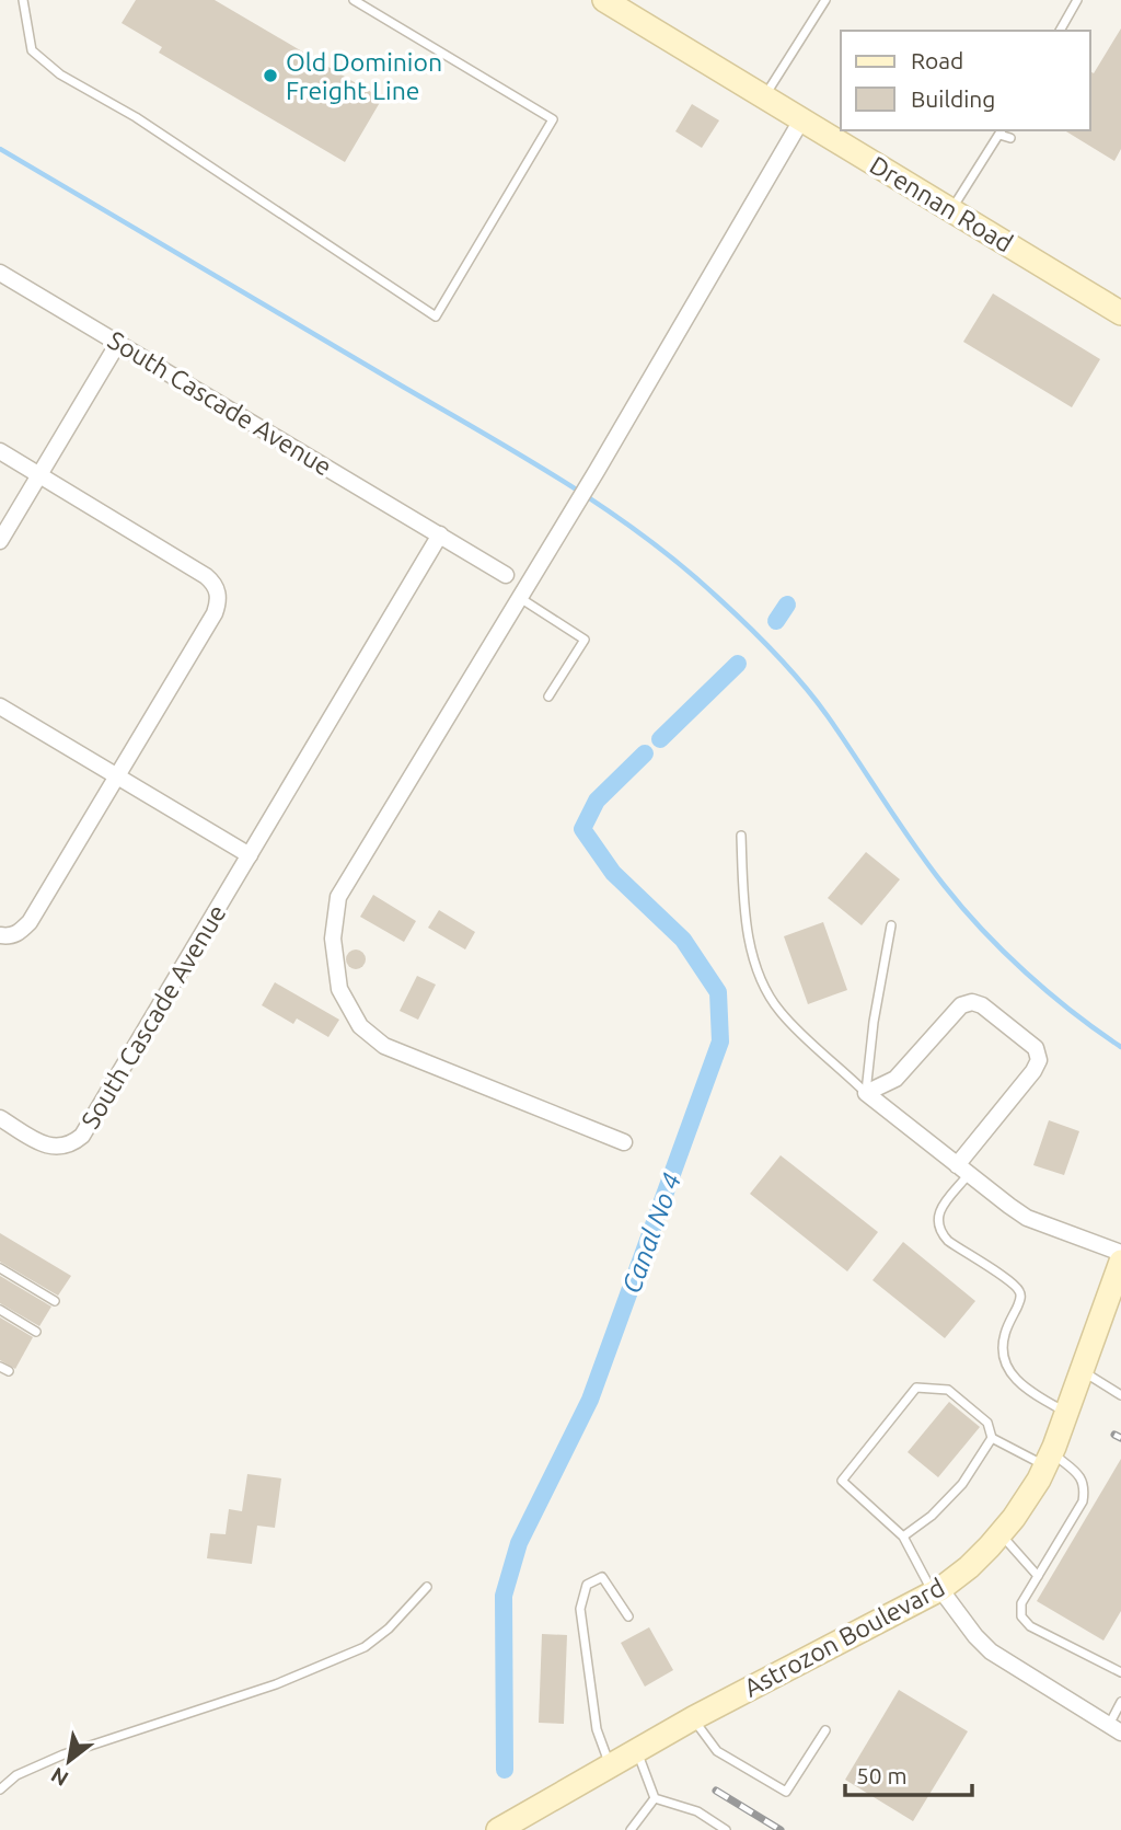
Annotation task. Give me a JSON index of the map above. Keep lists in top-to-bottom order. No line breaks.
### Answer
{"streets":{"main road":["Drennan Road","Astrozon Boulevard"],"street":["South Cascade Avenue"]},"water":["Canal No 4"],"places":["Old Dominion Freight Line"],"legend":["Road","Building"],"scale_bar":"50 m","north":"bottom left"}
